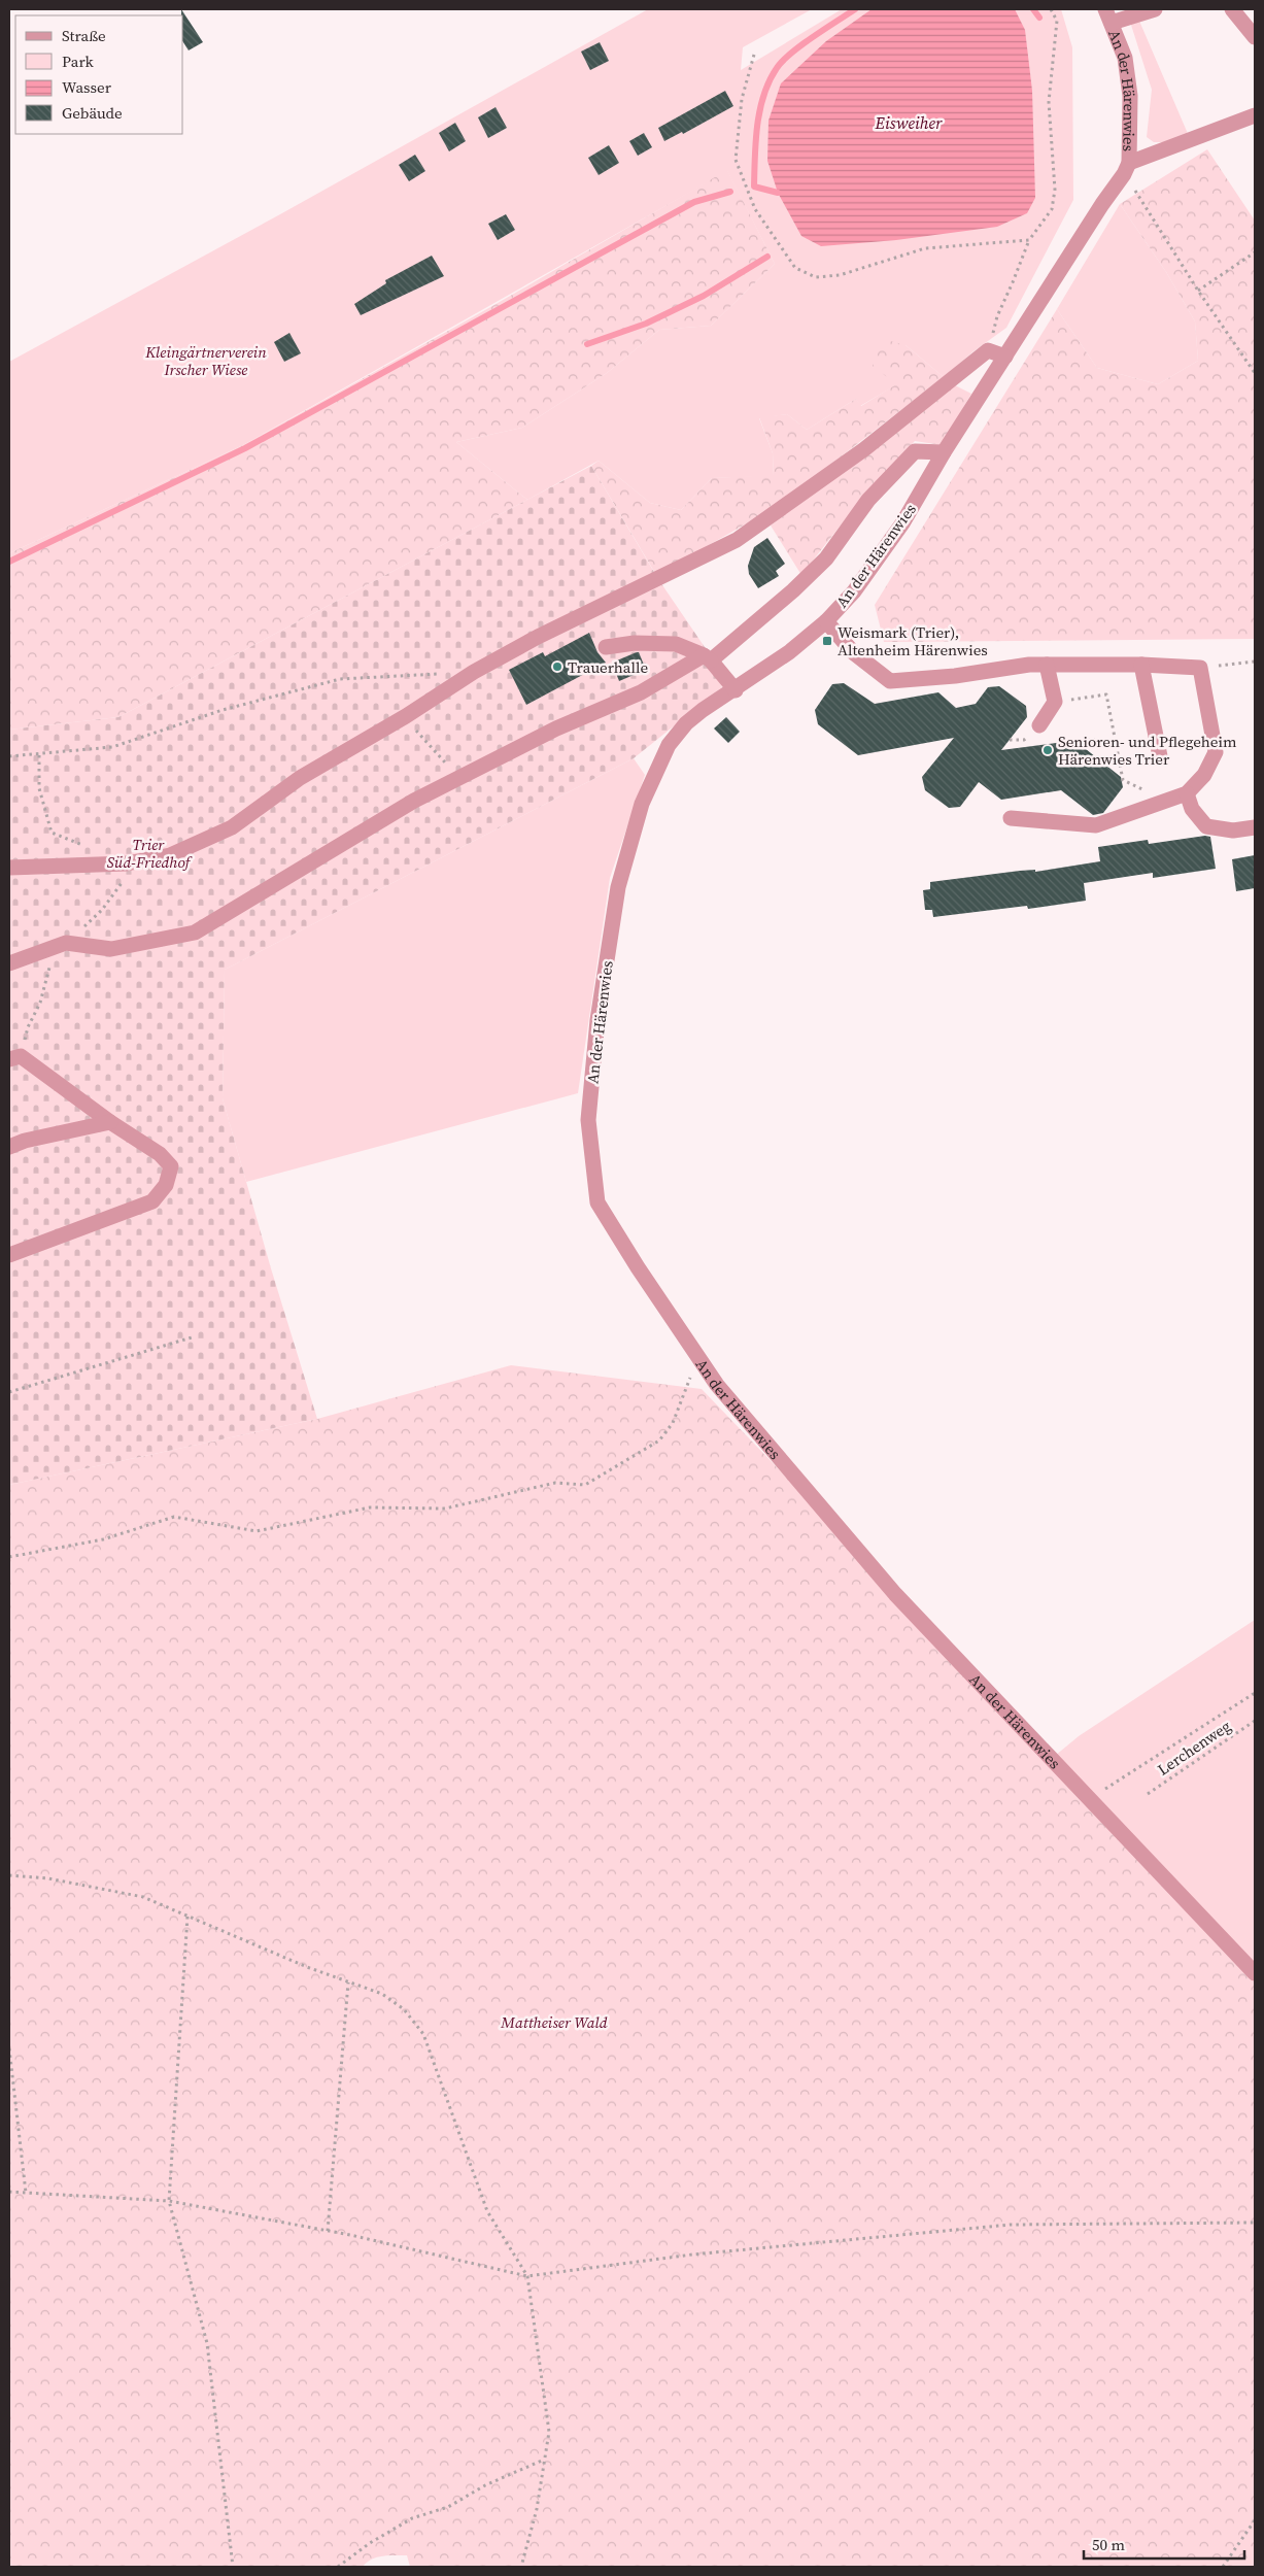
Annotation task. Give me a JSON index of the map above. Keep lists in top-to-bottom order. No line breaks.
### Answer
{"streets":{"street":["An der Härenwies"],"path":["Lerchenweg"]},"water":["Eisweiher"],"parks":["Kleingärtnerverein Irscher Wiese","Trier Süd-Friedhof","Mattheiser Wald"],"places":{"transit":["Weismark (Trier), Altenheim Härenwies"],"other":["Trauerhalle","Senioren- und Pflegeheim Härenwies Trier"]},"legend":["Straße","Park","Wasser","Gebäude"],"scale_bar":"50 m"}
